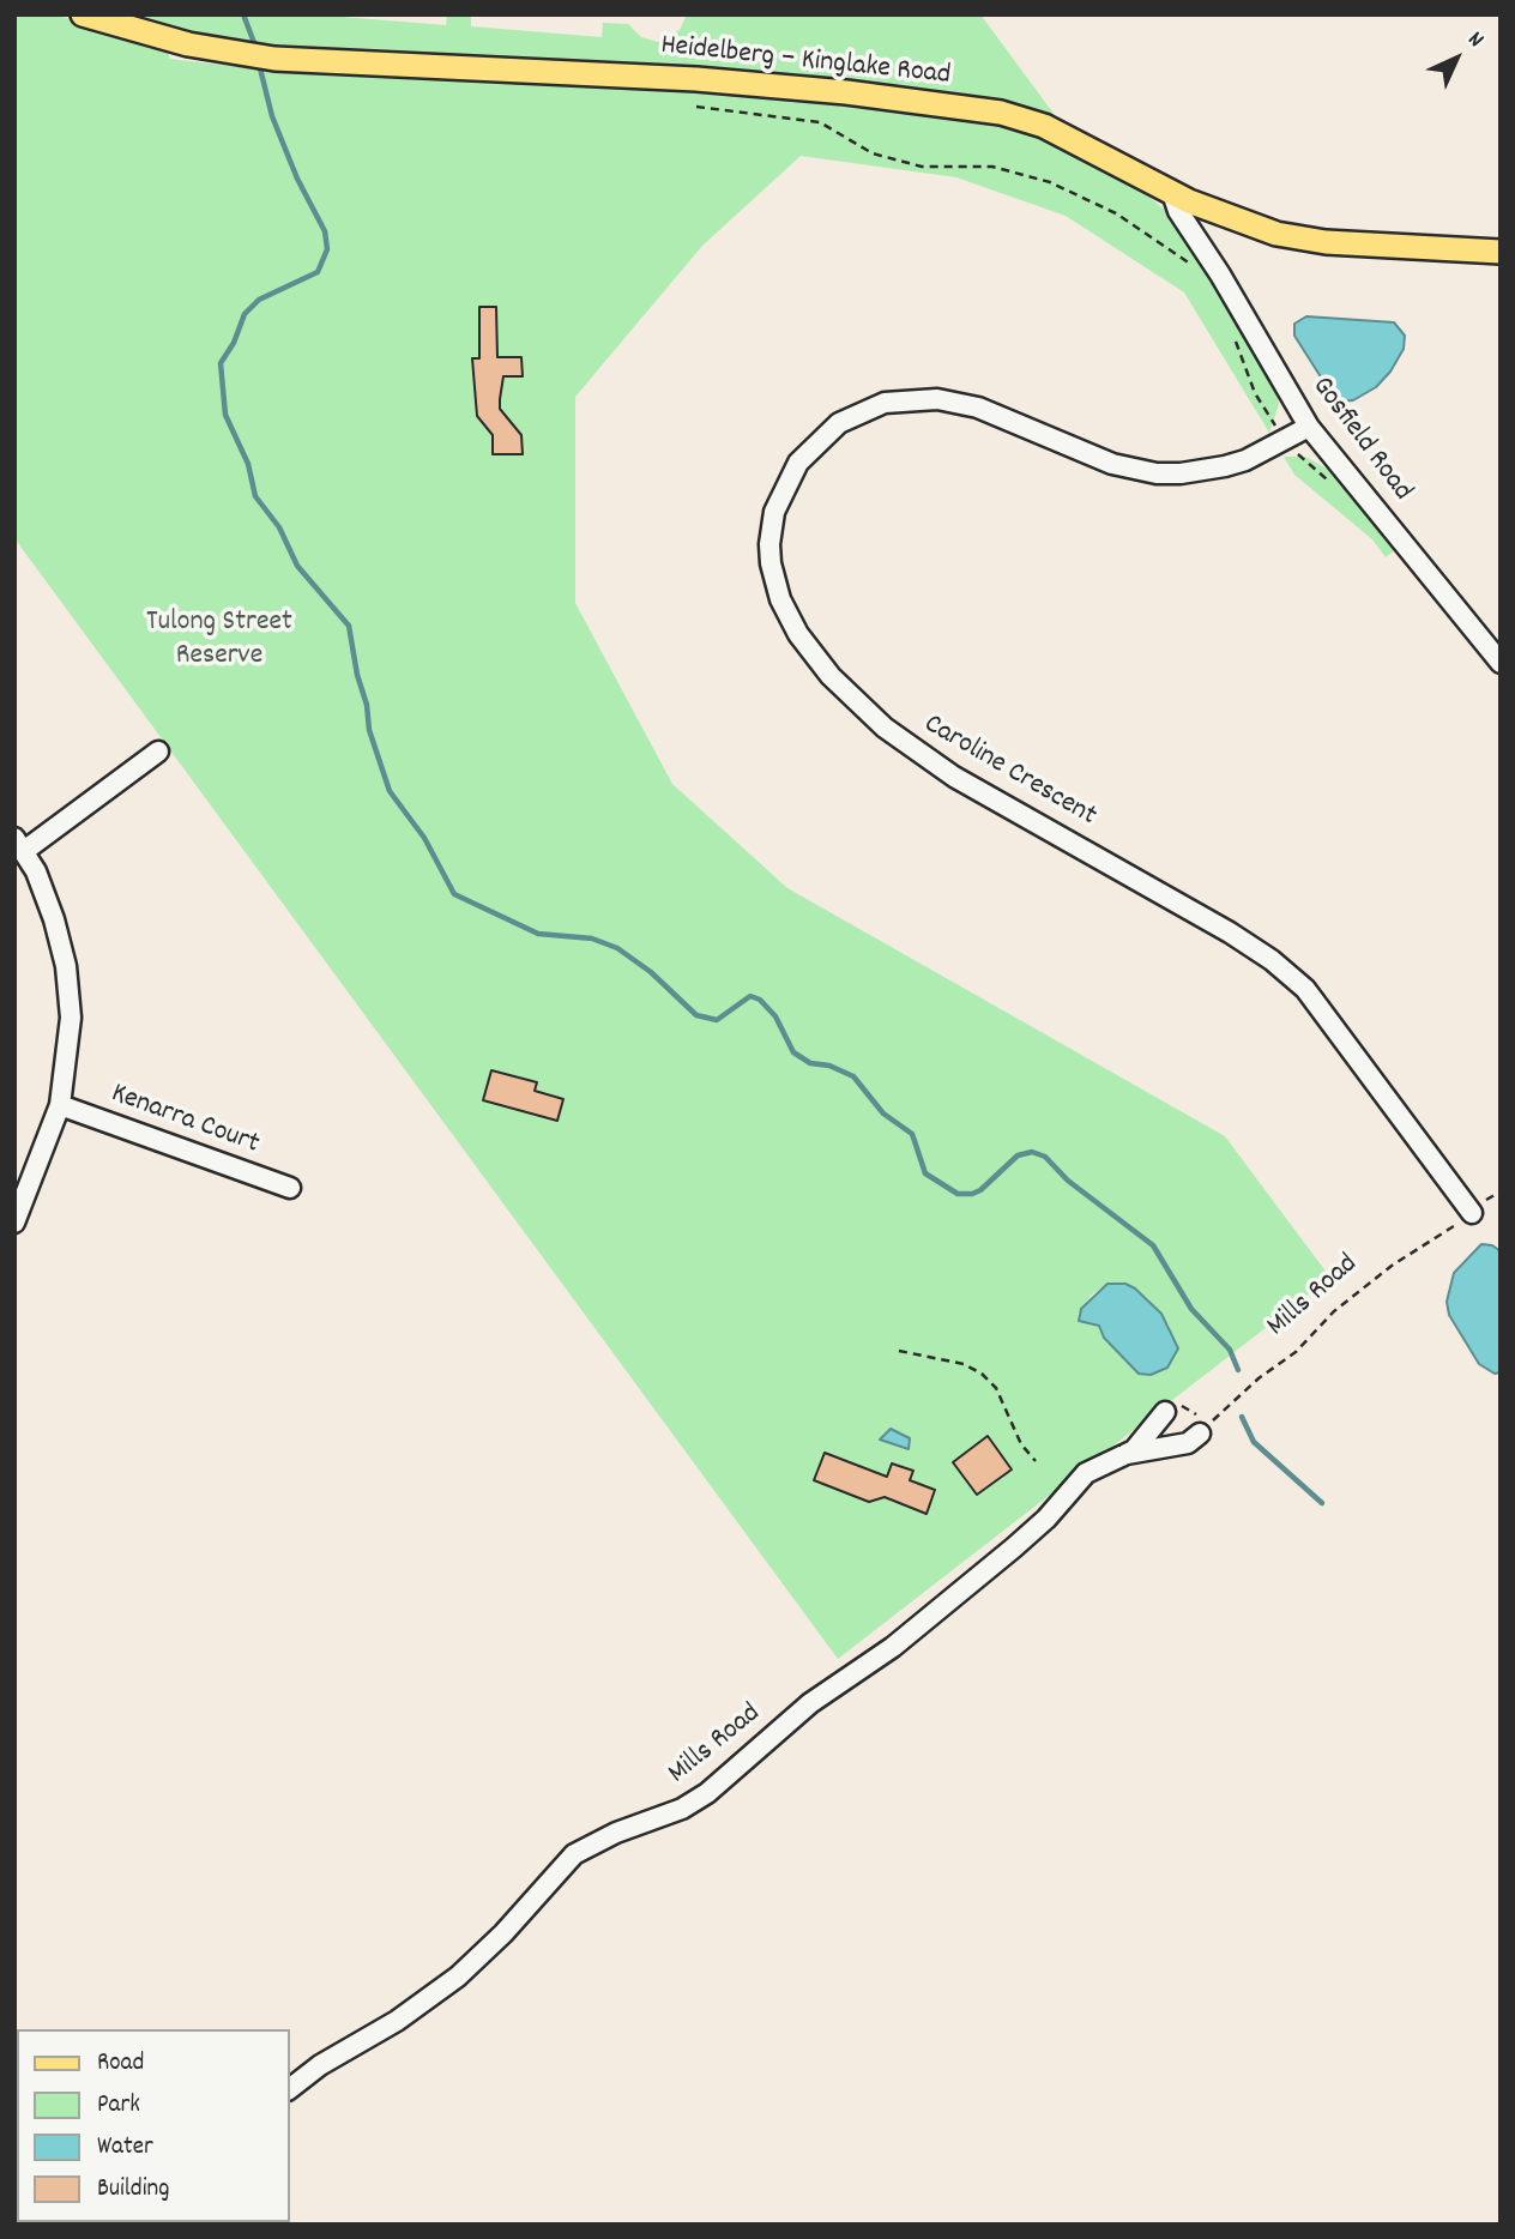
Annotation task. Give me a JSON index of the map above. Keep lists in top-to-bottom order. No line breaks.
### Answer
{"streets":{"main road":["Heidelberg – Kinglake Road"],"street":["Gosfield Road","Caroline Crescent","Kenarra Court","Mills Road"]},"crossings":[["Heidelberg – Kinglake Road","Gosfield Road"],["Gosfield Road","Caroline Crescent"],["Caroline Crescent","Mills Road"]],"parks":["Tulong Street Reserve"],"legend":["Road","Park","Water","Building"],"north":"top right"}
